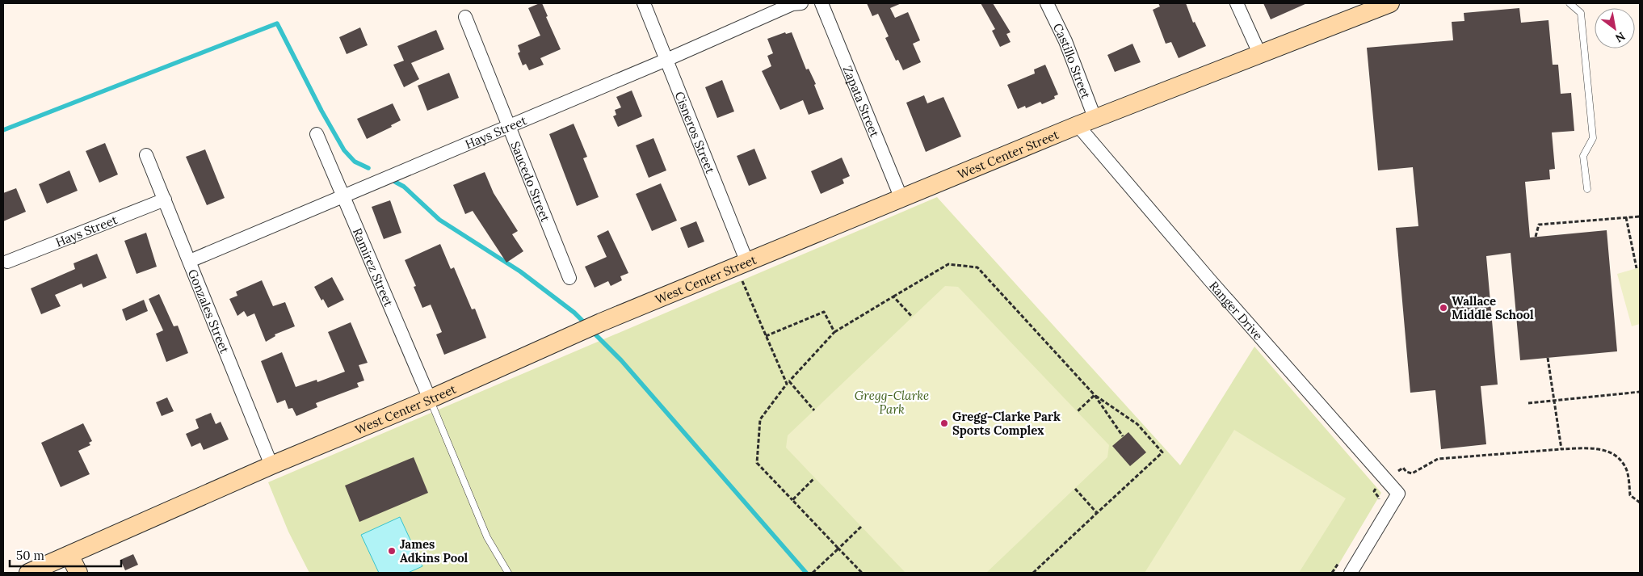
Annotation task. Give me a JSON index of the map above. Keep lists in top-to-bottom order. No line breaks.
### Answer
{"streets":{"street":["Castillo Street","Zapata Street","Hays Street","Cisneros Street","West Center Street","Saucedo Street","Ramirez Street","Gonzales Street","Ranger Drive"]},"crossings":[["Castillo Street","West Center Street"],["Zapata Street","West Center Street"],["Hays Street","Cisneros Street"],["Hays Street","Saucedo Street"],["Hays Street","Ramirez Street"],["Hays Street","Gonzales Street"],["Cisneros Street","West Center Street"],["West Center Street","Ramirez Street"],["West Center Street","Gonzales Street"],["West Center Street","Ranger Drive"]],"parks":["Gregg-Clarke Park"],"places":["Wallace Middle School","Gregg-Clarke Park Sports Complex","James Adkins Pool"],"scale_bar":"50 m","north":"bottom right"}
